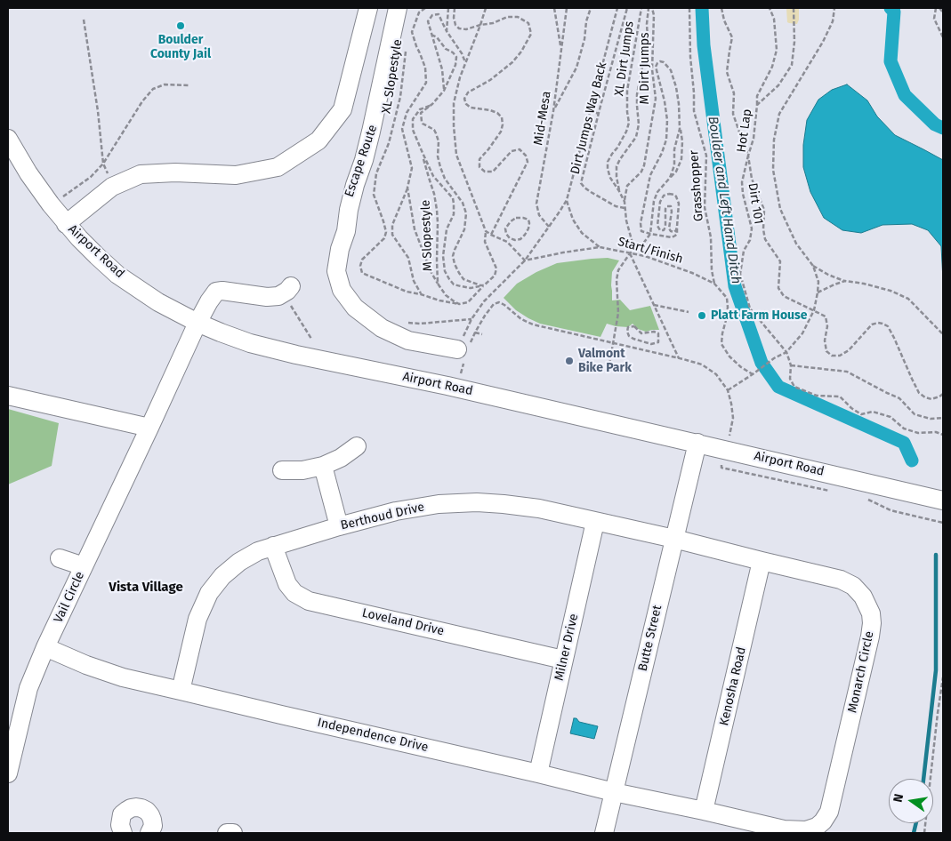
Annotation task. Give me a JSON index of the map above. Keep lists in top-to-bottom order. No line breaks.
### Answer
{"streets":{"street":["Airport Road","Berthoud Drive","Vail Circle","Loveland Drive","Butte Street","Milner Drive","Monarch Circle","Kenosha Road","Independence Drive"],"path":["XL Dirt Jumps","M Dirt Jumps","XL Slopestyle","Mid-Mesa","Dirt Jumps Way Back","Hot Lap","Grasshopper","Dirt 101","M Slopestyle","Start/Finish"]},"crossings":[["XL Dirt Jumps","M Dirt Jumps"],["XL Dirt Jumps","Dirt Jumps Way Back"],["XL Slopestyle","M Slopestyle"],["Hot Lap","Dirt 101"],["Grasshopper","Start/Finish"],["Airport Road","Vail Circle"],["Airport Road","Butte Street"],["Berthoud Drive","Loveland Drive"],["Berthoud Drive","Butte Street"],["Berthoud Drive","Milner Drive"],["Berthoud Drive","Monarch Circle"],["Berthoud Drive","Independence Drive"],["Vail Circle","Independence Drive"],["Loveland Drive","Milner Drive"],["Butte Street","Monarch Circle"],["Butte Street","Independence Drive"],["Milner Drive","Independence Drive"],["Monarch Circle","Kenosha Road"],["Monarch Circle","Independence Drive"],["Kenosha Road","Independence Drive"]],"districts":["Vista Village"],"water":["Boulder and Left Hand Ditch"],"places":["Boulder County Jail","Platt Farm House","Valmont Bike Park"],"north":"left"}
